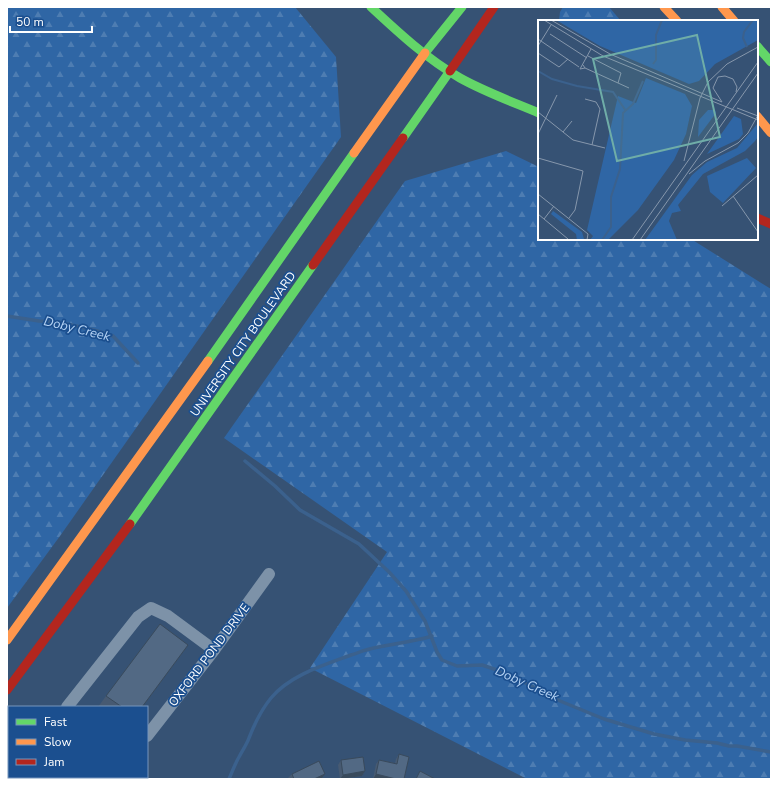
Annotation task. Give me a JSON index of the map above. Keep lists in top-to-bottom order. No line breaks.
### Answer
{"streets":{"main road":["UNIVERSITY CITY BOULEVARD"],"street":["OXFORD POND DRIVE"]},"water":["Doby Creek"],"legend":["Fast","Slow","Jam"],"scale_bar":"50 m"}
